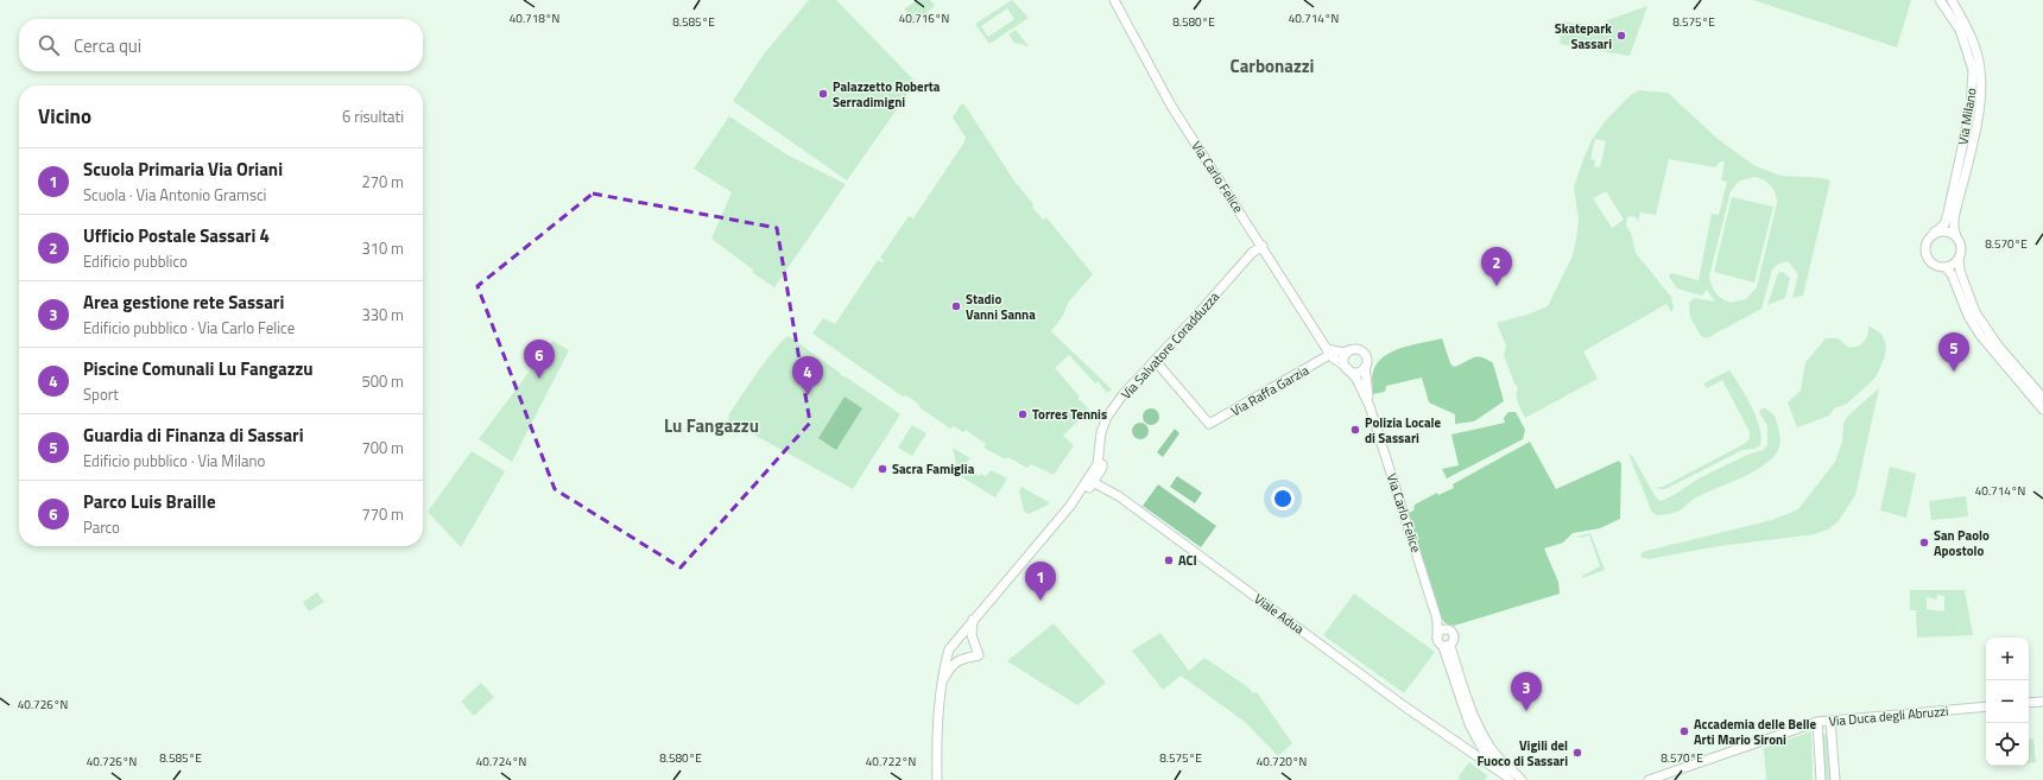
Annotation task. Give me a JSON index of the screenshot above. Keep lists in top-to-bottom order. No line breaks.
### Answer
{"streets":{"main road":["Via Milano","Via Carlo Felice","Via Salvatore Coradduzza","Via Raffa Garzia","Viale Adua","Via Duca degli Abruzzi"]},"crossings":[["Via Carlo Felice","Via Salvatore Coradduzza"],["Via Carlo Felice","Via Raffa Garzia"],["Via Salvatore Coradduzza","Via Raffa Garzia"],["Via Salvatore Coradduzza","Viale Adua"]],"districts":["Carbonazzi","Lu Fangazzu"],"places":["Skatepark Sassari","Palazzetto Roberta Serradimigni","Stadio Vanni Sanna","Torres Tennis","Polizia Locale di Sassari","Sacra Famiglia","San Paolo Apostolo","ACI","Accademia delle Belle Arti Mario Sironi","Vigili del Fuoco di Sassari"],"page":{"search":"Cerca qui","heading":["Vicino","6 risultati"],"list":[{"mark":"1","name":"Scuola Primaria Via Oriani","note":"Scuola · Via Antonio Gramsci","value":"270 m"},{"mark":"2","name":"Ufficio Postale Sassari 4","note":"Edificio pubblico","value":"310 m"},{"mark":"3","name":"Area gestione rete Sassari","note":"Edificio pubblico · Via Carlo Felice","value":"330 m"},{"mark":"4","name":"Piscine Comunali Lu Fangazzu","note":"Sport","value":"500 m"},{"mark":"5","name":"Guardia di Finanza di Sassari","note":"Edificio pubblico · Via Milano","value":"700 m"},{"mark":"6","name":"Parco Luis Braille","note":"Parco","value":"770 m"}],"pins":["2","5","6","4","1","3"],"map_buttons":["+","−"]},"coordinates":["40.718°N","40.716°N","40.714°N","8.585°E","8.580°E","8.575°E","8.570°E","40.726°N","40.724°N","40.722°N","40.720°N"]}
